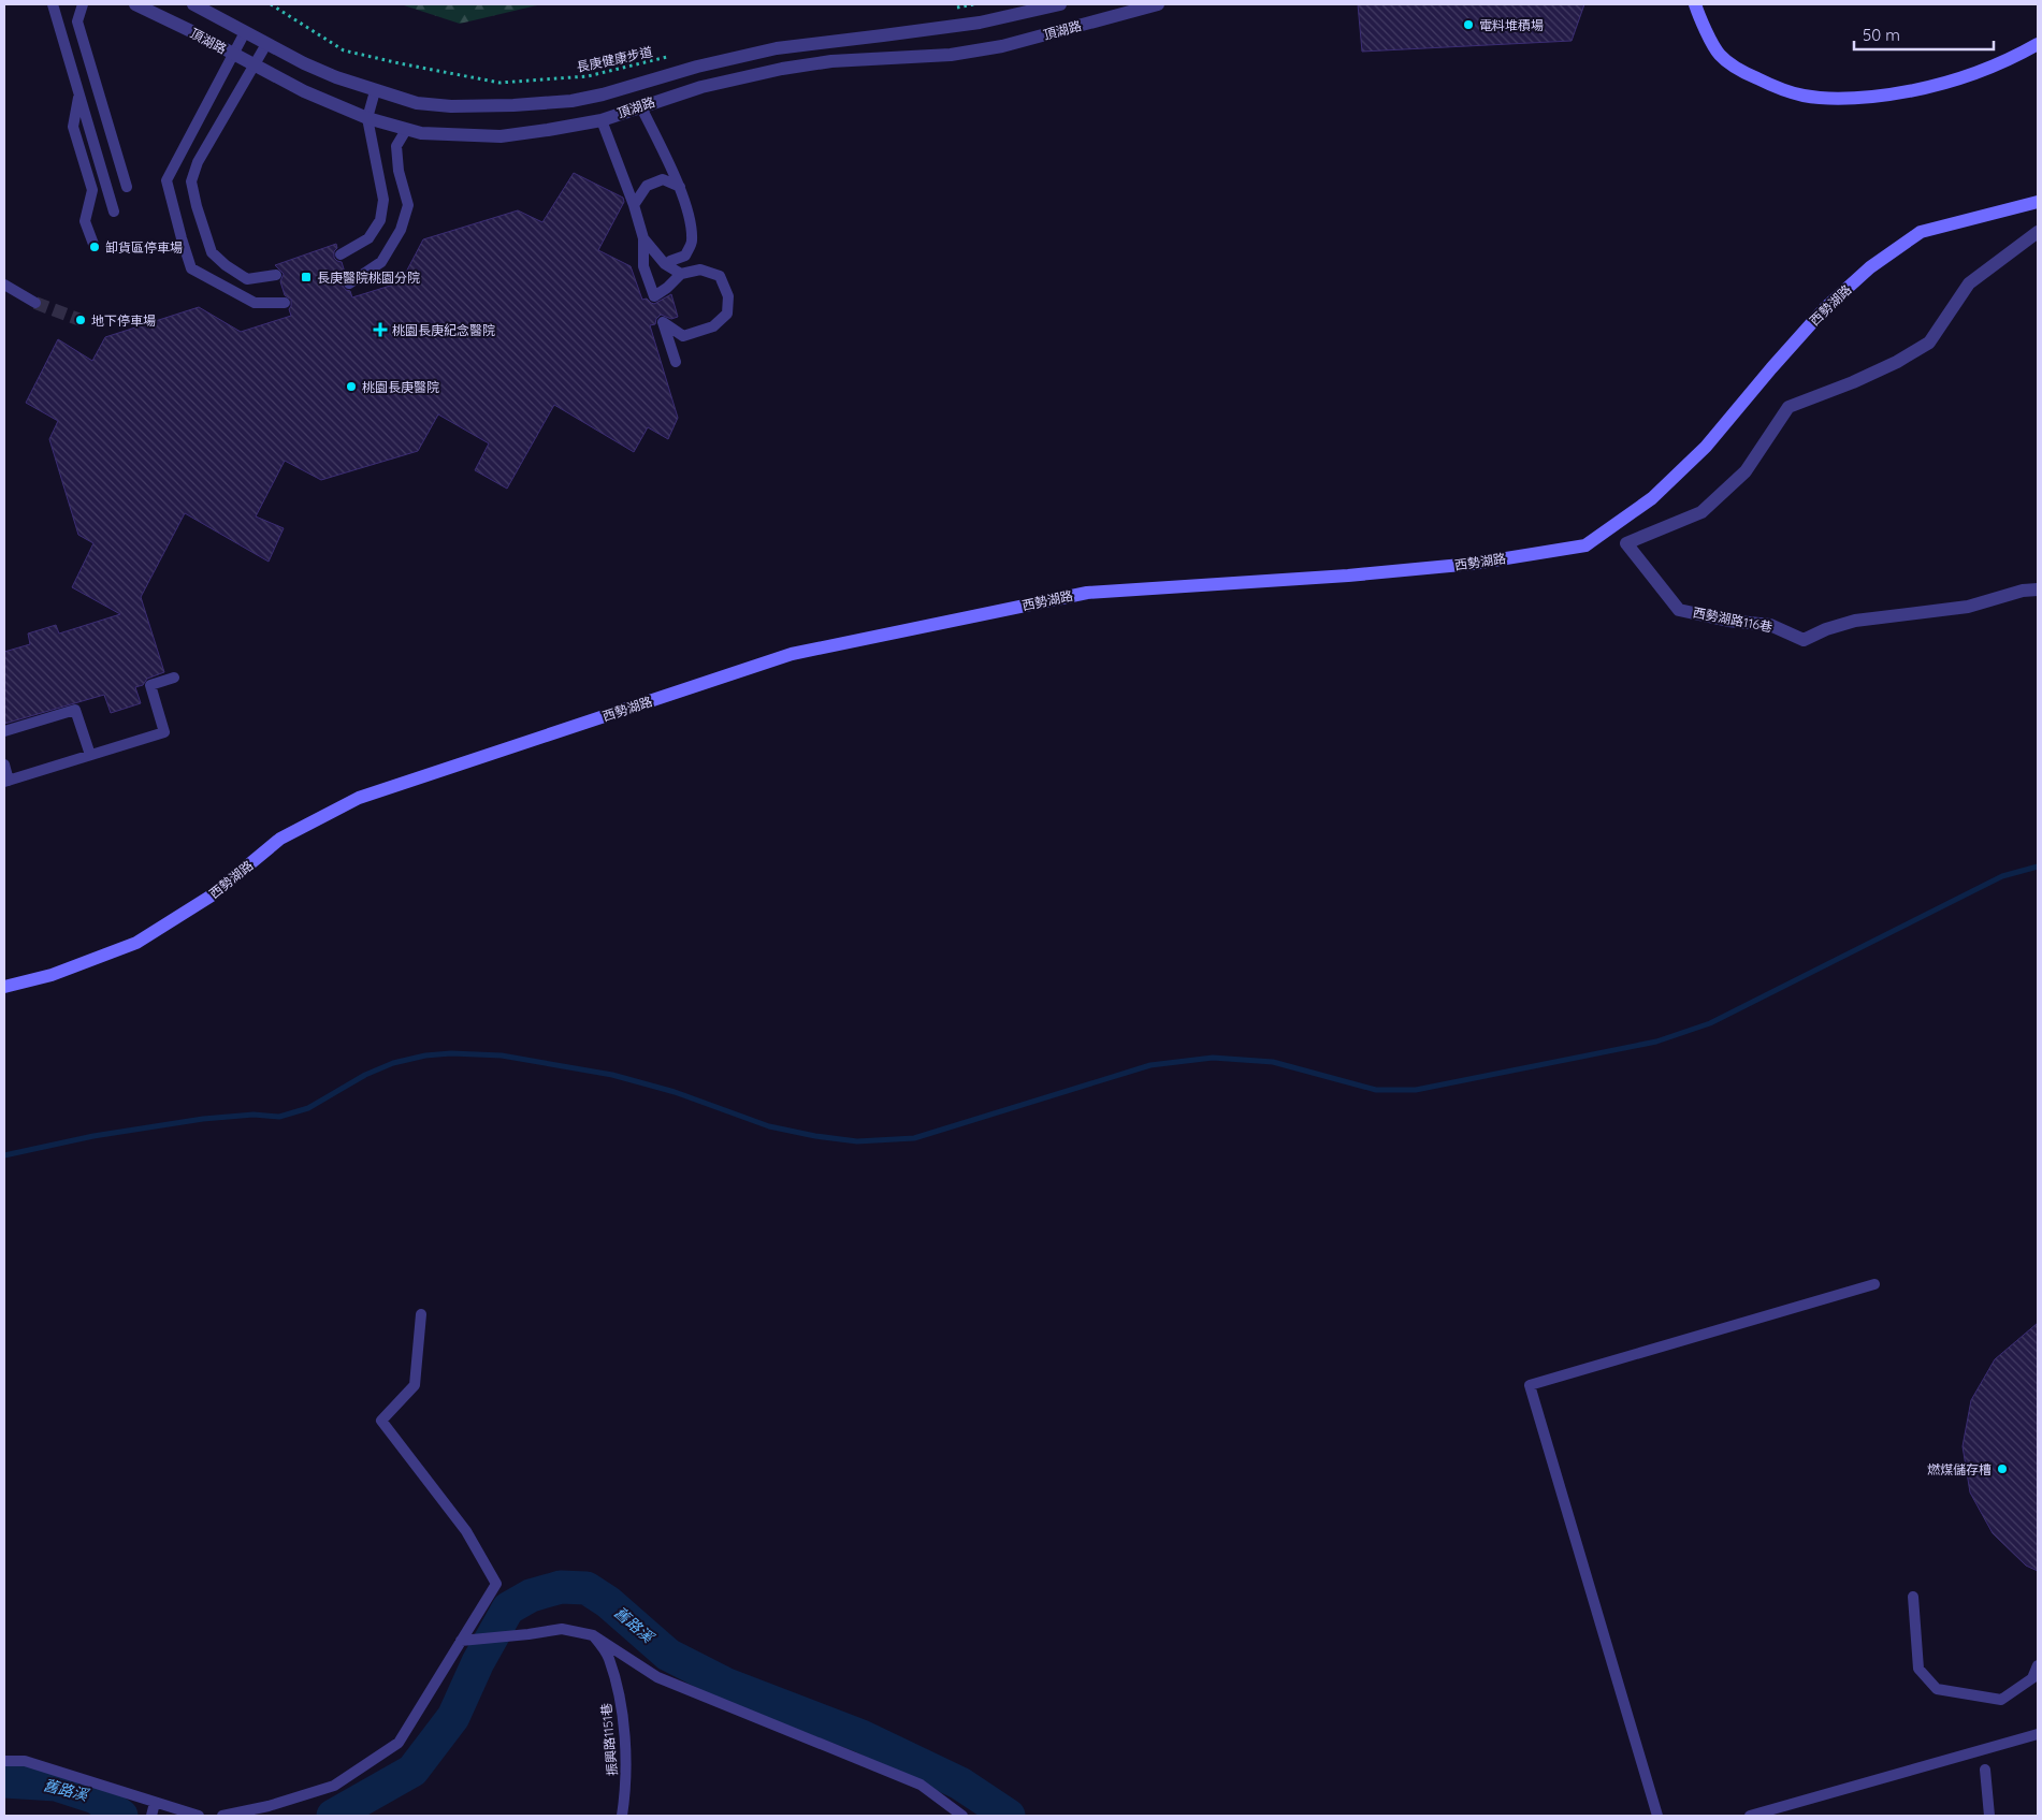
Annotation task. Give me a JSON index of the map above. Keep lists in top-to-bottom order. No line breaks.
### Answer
{"streets":{"street":["頂湖路","西勢湖路","西勢湖路116巷"],"lane":["振興路1151巷"],"path":["長庚健康步道"]},"water":["舊路溪"],"places":{"other":["電料堆積場","卸貨區停車場","地下停車場","桃園長庚醫院","燃煤儲存槽"],"transit":["長庚醫院桃園分院"],"health":["桃園長庚紀念醫院"]},"scale_bar":"50 m"}
